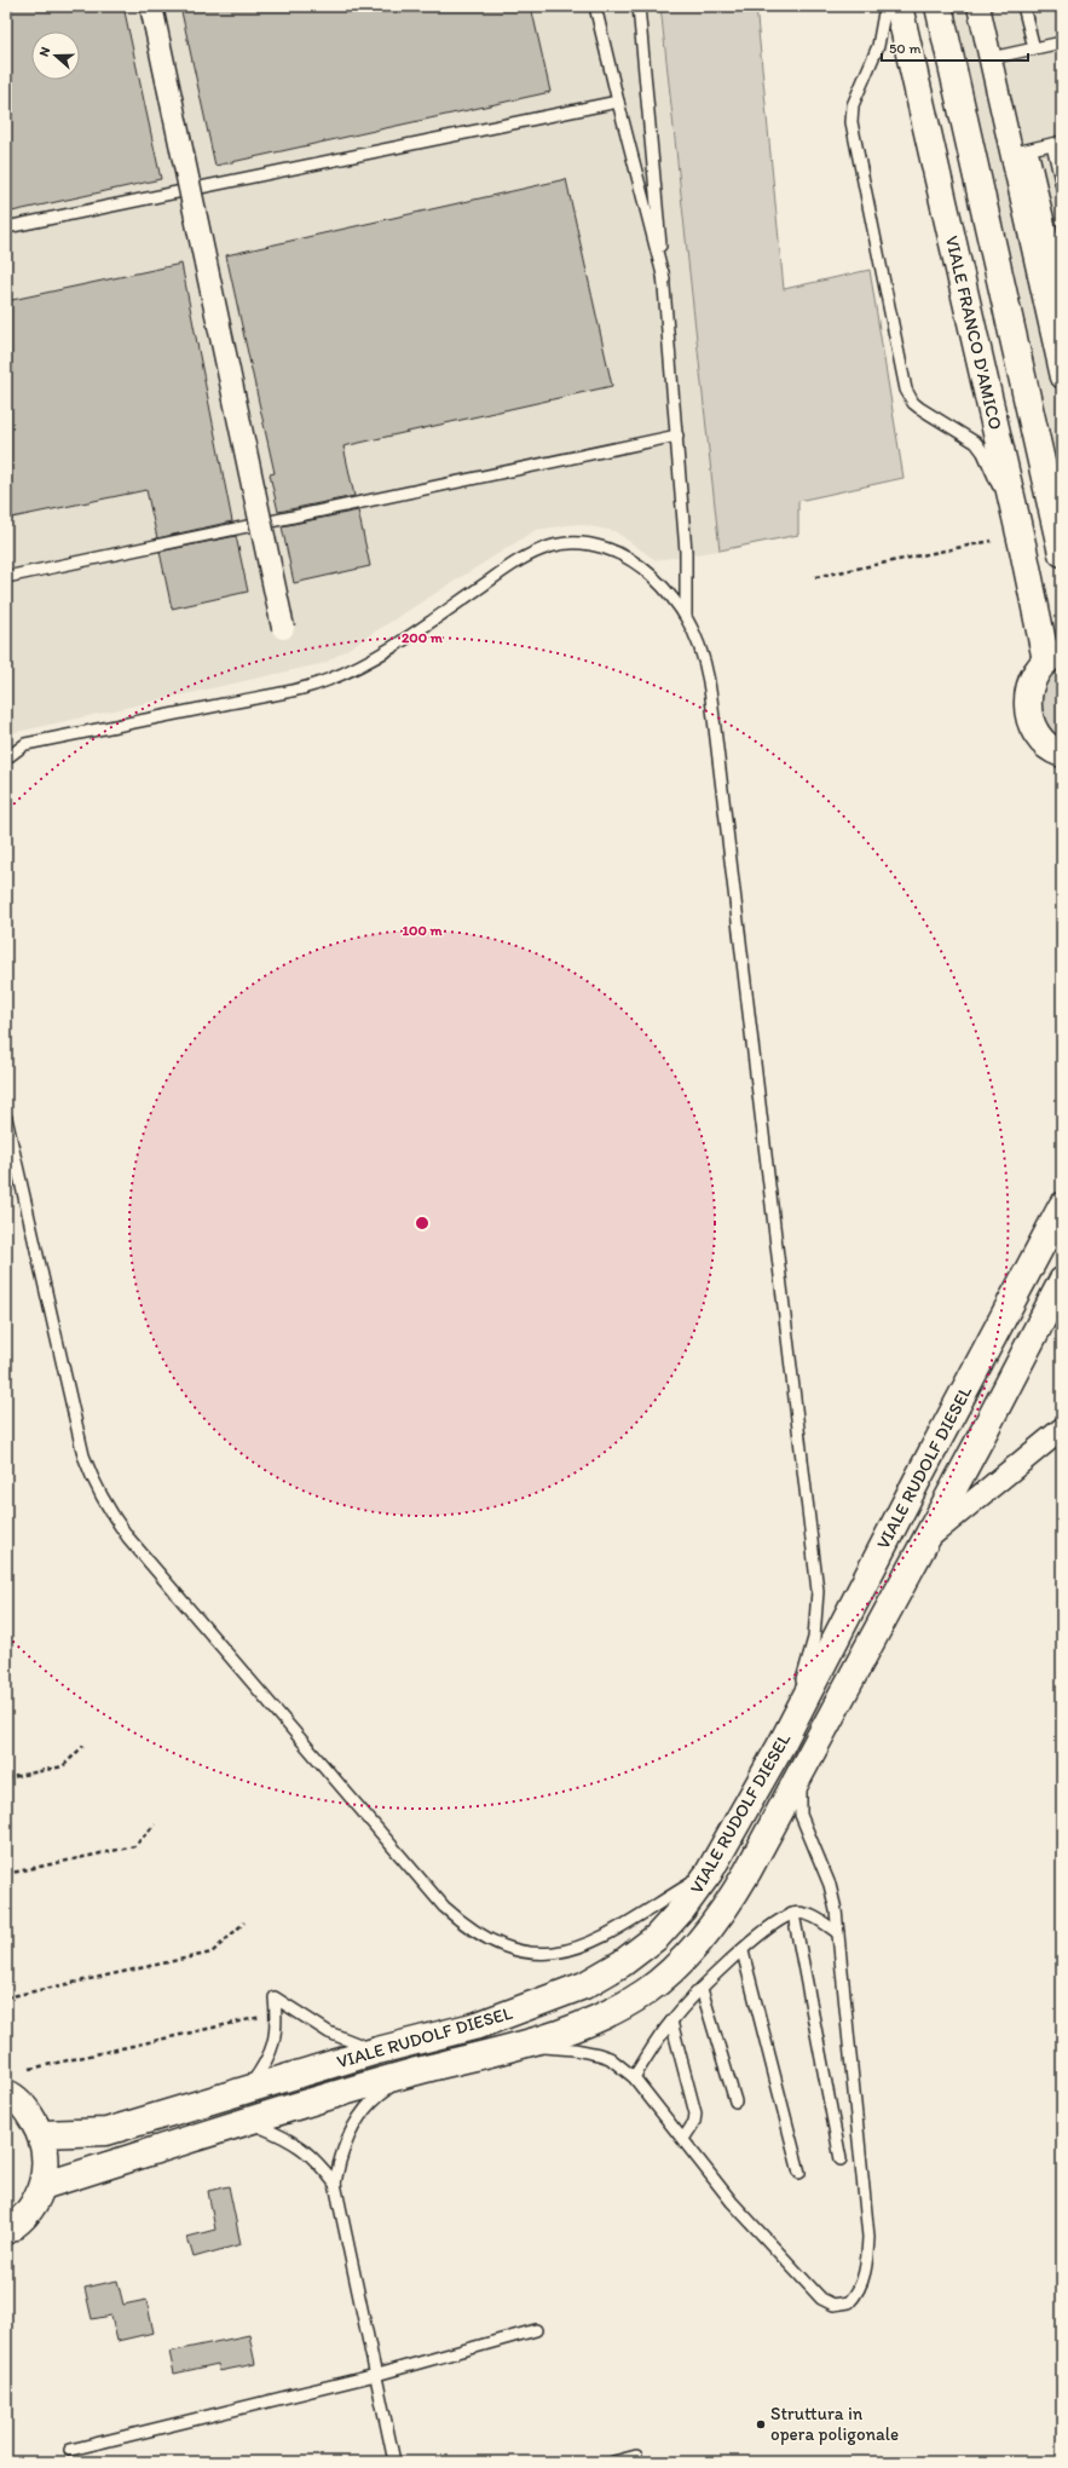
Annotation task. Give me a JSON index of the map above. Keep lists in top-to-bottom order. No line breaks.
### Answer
{"streets":{"street":["VIALE FRANCO D'AMICO","VIALE RUDOLF DIESEL"]},"places":["Struttura in opera poligonale"],"scale_bar":"50 m","north":"left","rings":["200 m","100 m"]}
